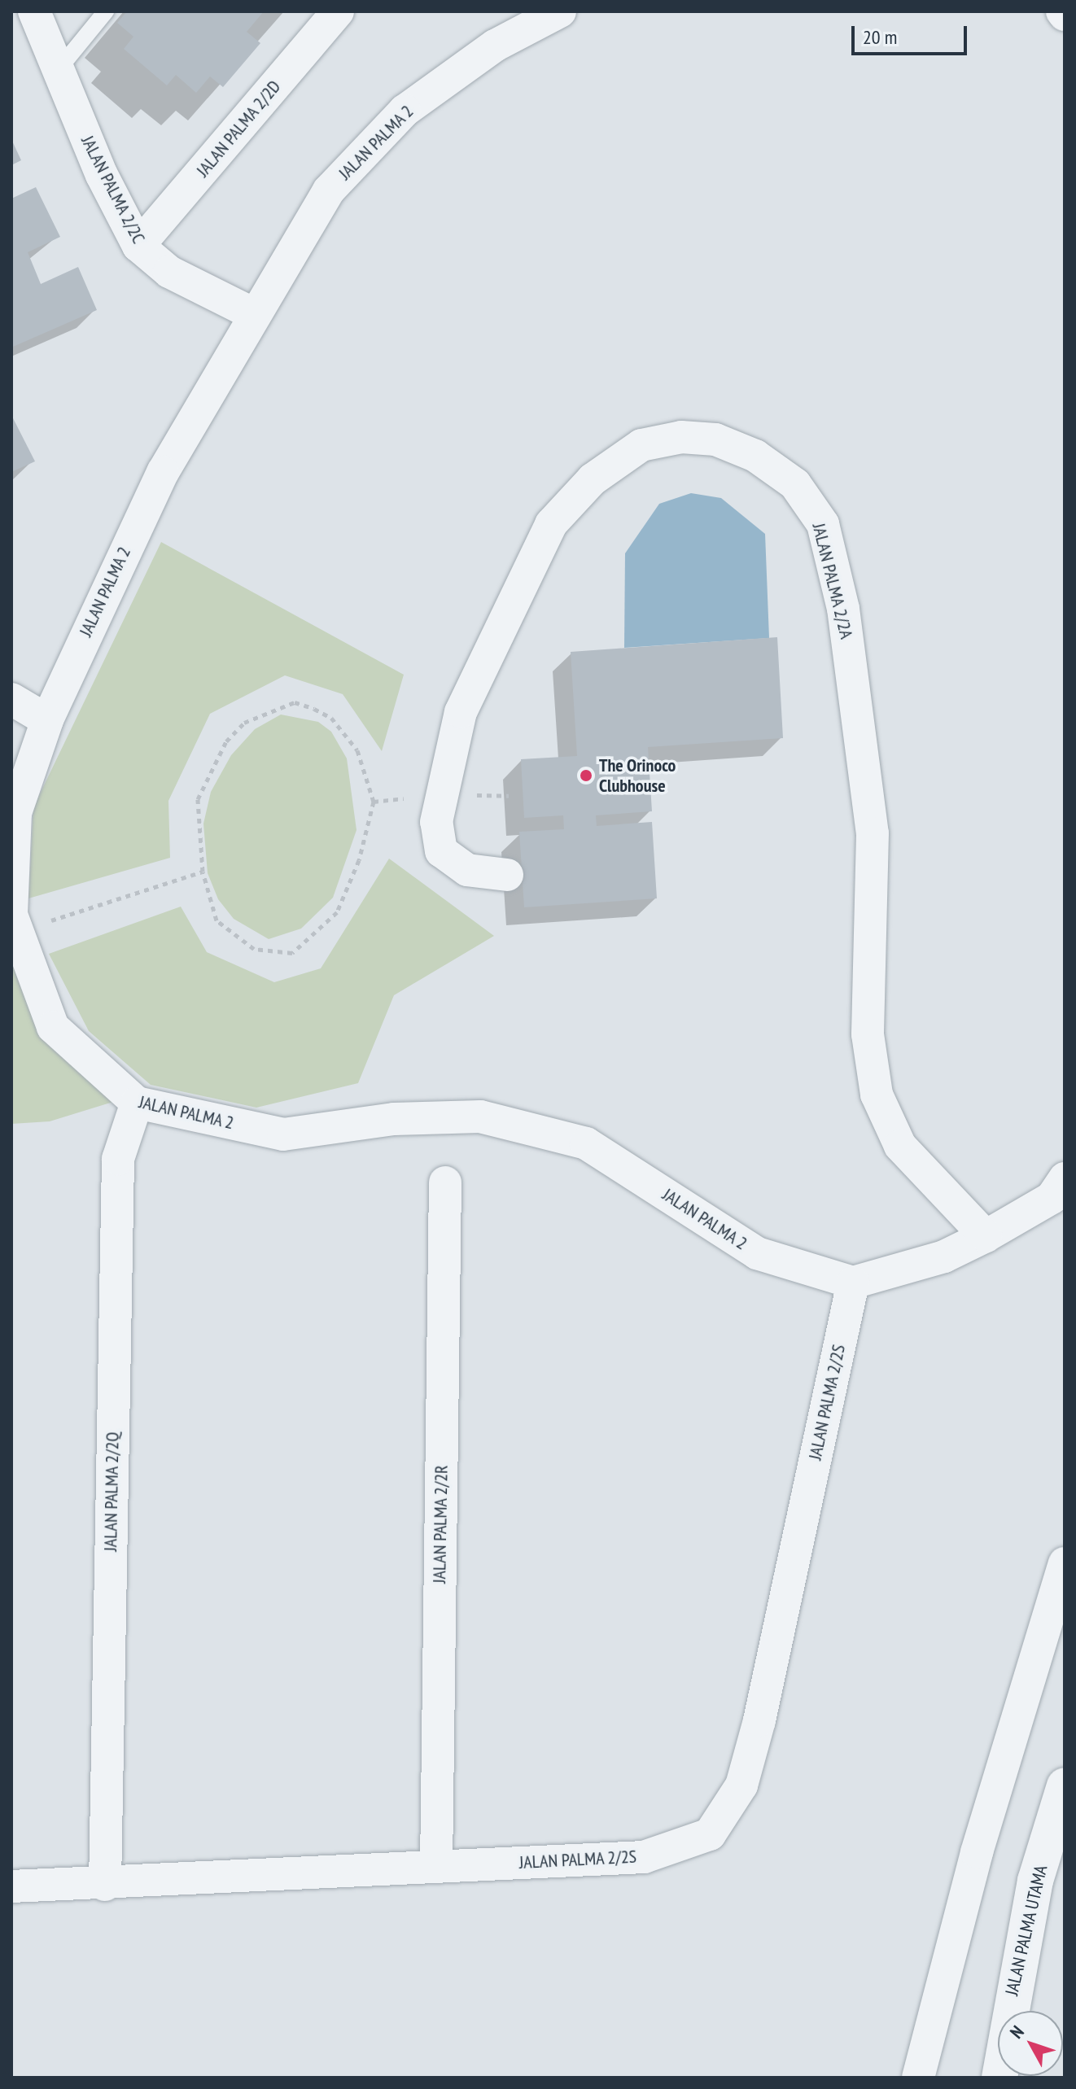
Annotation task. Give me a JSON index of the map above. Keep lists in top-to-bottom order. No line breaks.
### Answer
{"streets":{"street":["JALAN PALMA 2/2D","JALAN PALMA 2","JALAN PALMA 2/2C","JALAN PALMA 2/2A","JALAN PALMA 2/2S","JALAN PALMA 2/2Q","JALAN PALMA 2/2R","JALAN PALMA UTAMA"]},"crossings":[["JALAN PALMA 2/2D","JALAN PALMA 2/2C"],["JALAN PALMA 2","JALAN PALMA 2/2C"],["JALAN PALMA 2","JALAN PALMA 2/2S"],["JALAN PALMA 2","JALAN PALMA 2/2Q"],["JALAN PALMA 2/2S","JALAN PALMA 2/2Q"],["JALAN PALMA 2/2S","JALAN PALMA 2/2R"]],"places":["The Orinoco Clubhouse"],"scale_bar":"20 m","north":"top left"}
